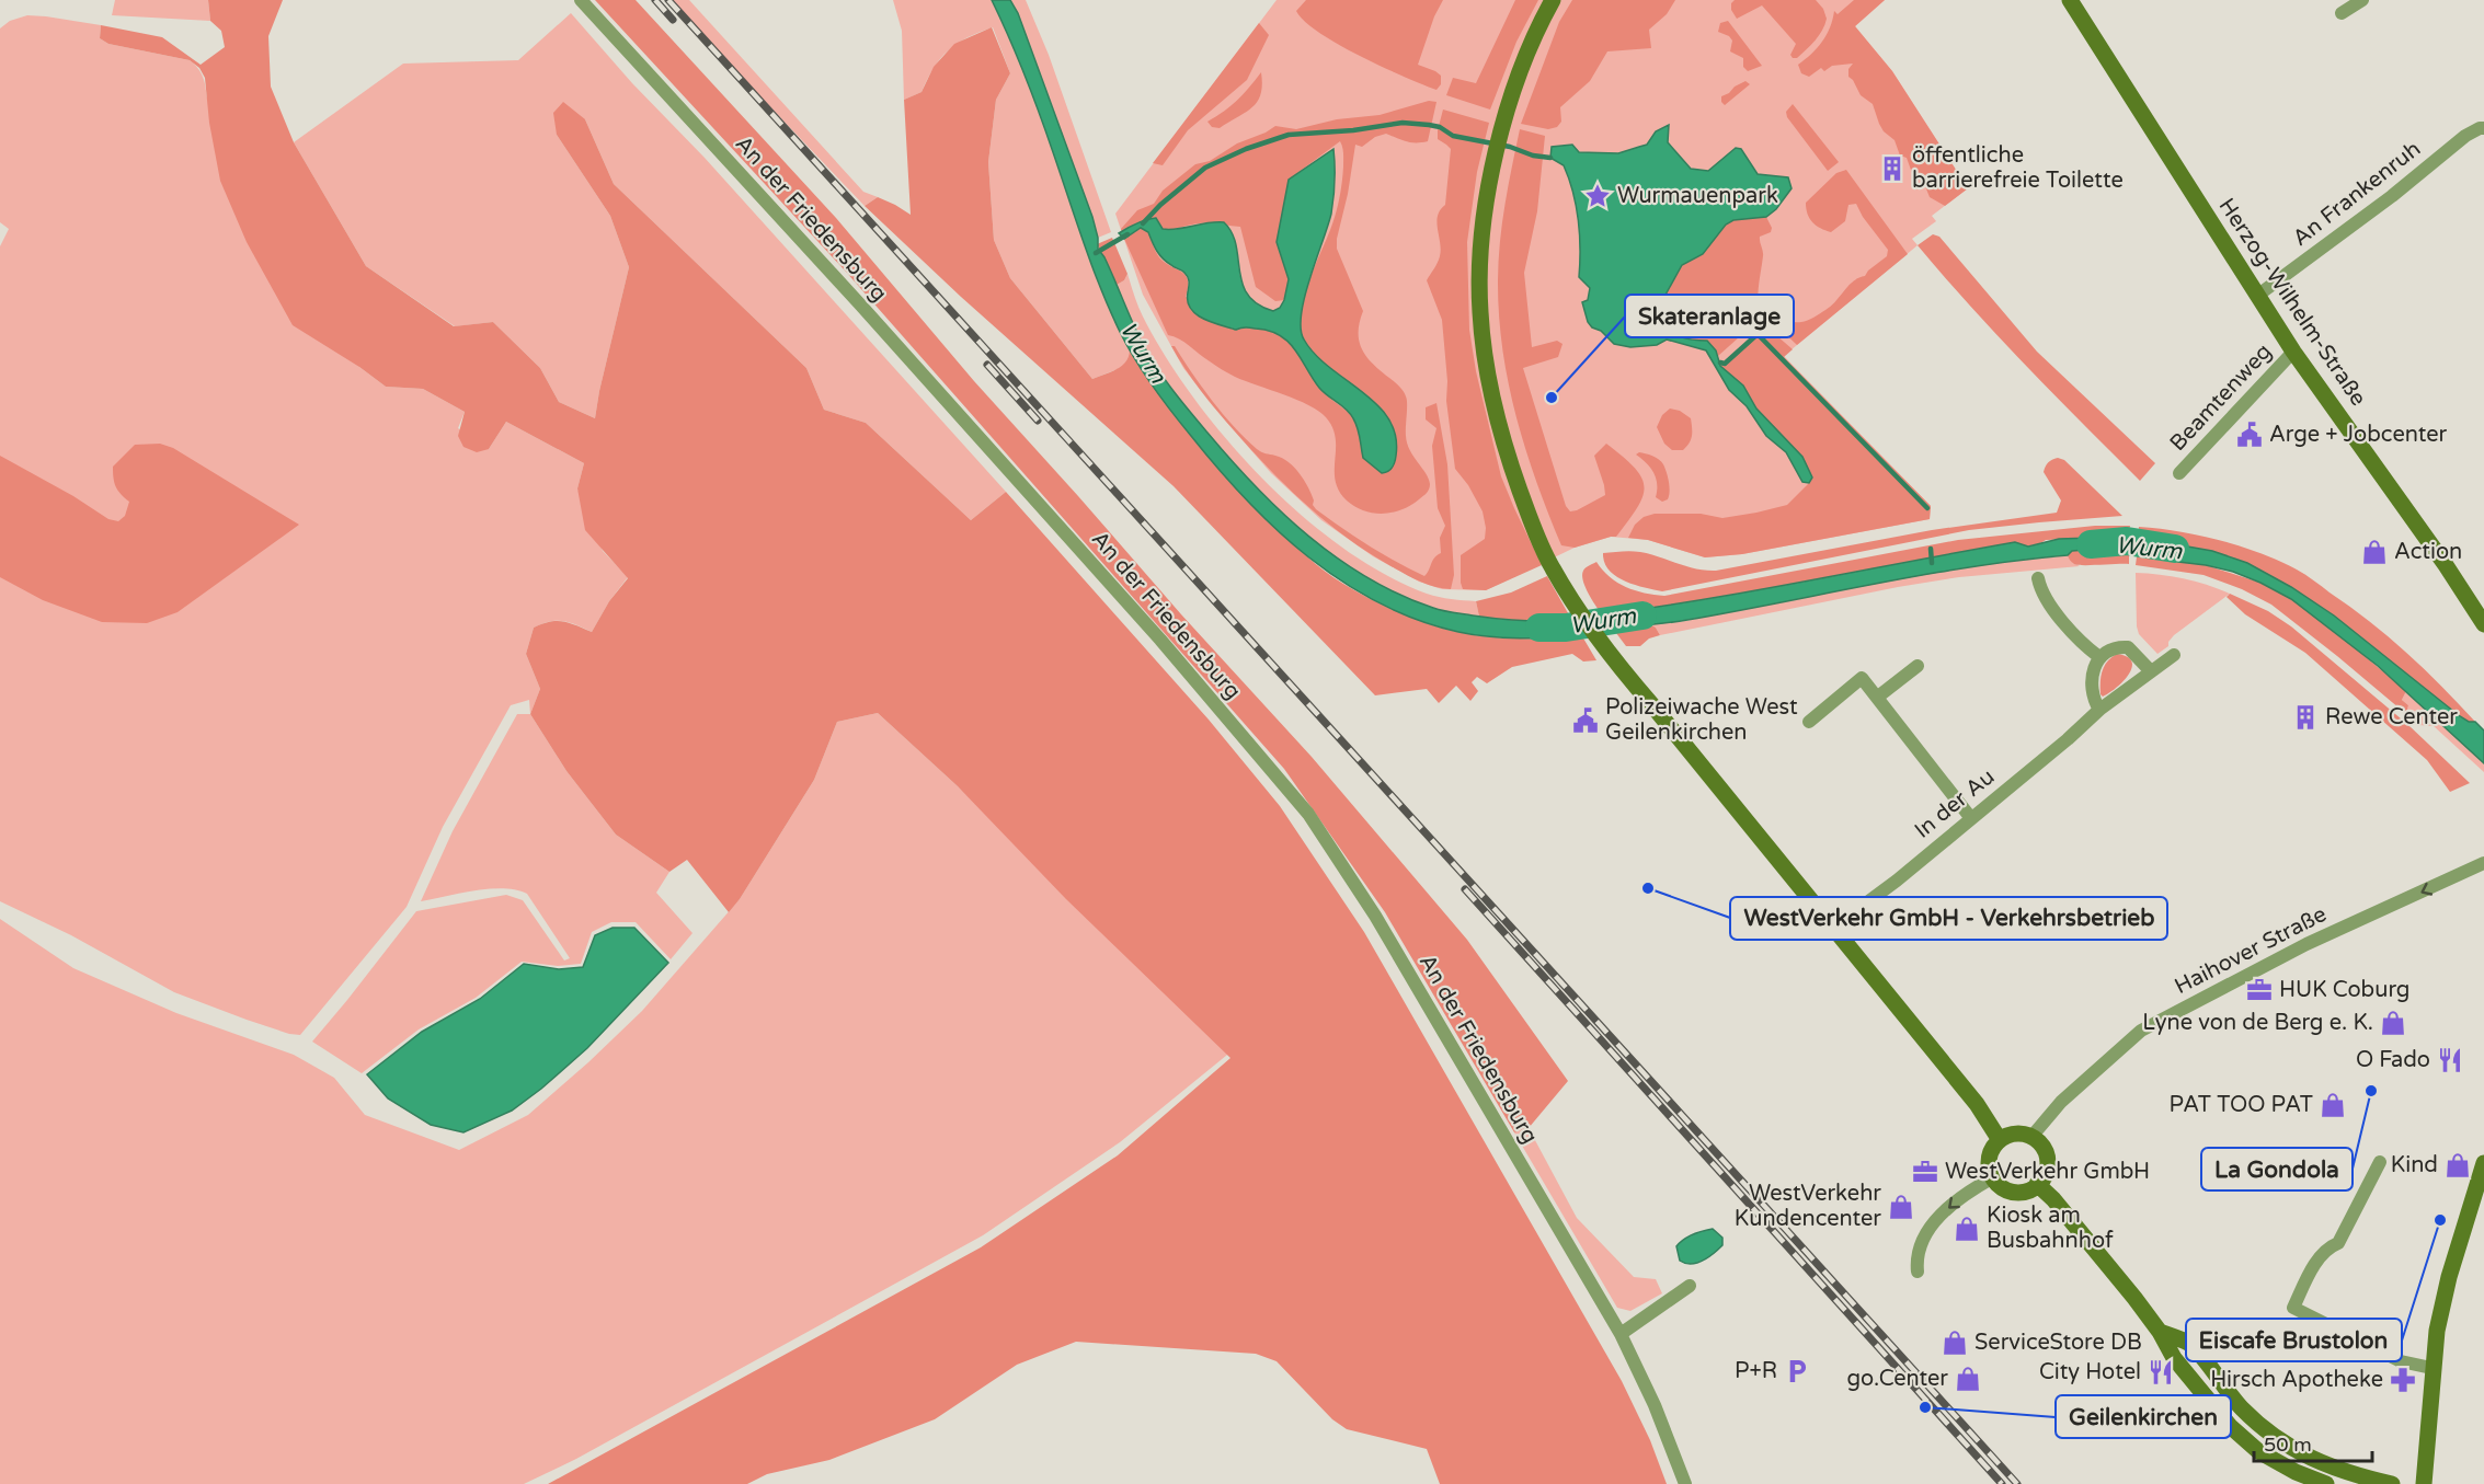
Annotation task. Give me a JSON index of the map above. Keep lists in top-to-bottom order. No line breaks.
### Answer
{"streets":{"main road":["Herzog-Wilhelm-Straße"],"street":["An Frankenruh","An der Friedensburg","Beamtenweg","In der Au","Haihover Straße"]},"crossings":[["An Frankenruh","Herzog-Wilhelm-Straße"],["Herzog-Wilhelm-Straße","Beamtenweg"]],"one_way":["Haihover Straße"],"water":["Wurm"],"places":{"building":["öffentliche barrierefreie Toilette","Rewe Center"],"place":["Wurmauenpark"],"other":["Skateranlage","WestVerkehr GmbH - Verkehrsbetrieb","La Gondola","Eiscafe Brustolon","Geilenkirchen"],"public building":["Arge + Jobcenter","Polizeiwache West Geilenkirchen"],"shop":["Action","Lyne von de Berg e. K.","PAT TOO PAT","Kind","WestVerkehr Kundencenter","Kiosk am Busbahnhof","ServiceStore DB","go.Center"],"office":["HUK Coburg","WestVerkehr GmbH"],"restaurant":["O Fado","City Hotel"],"parking":["P+R"],"pharmacy":["Hirsch Apotheke"]},"scale_bar":"50 m"}
